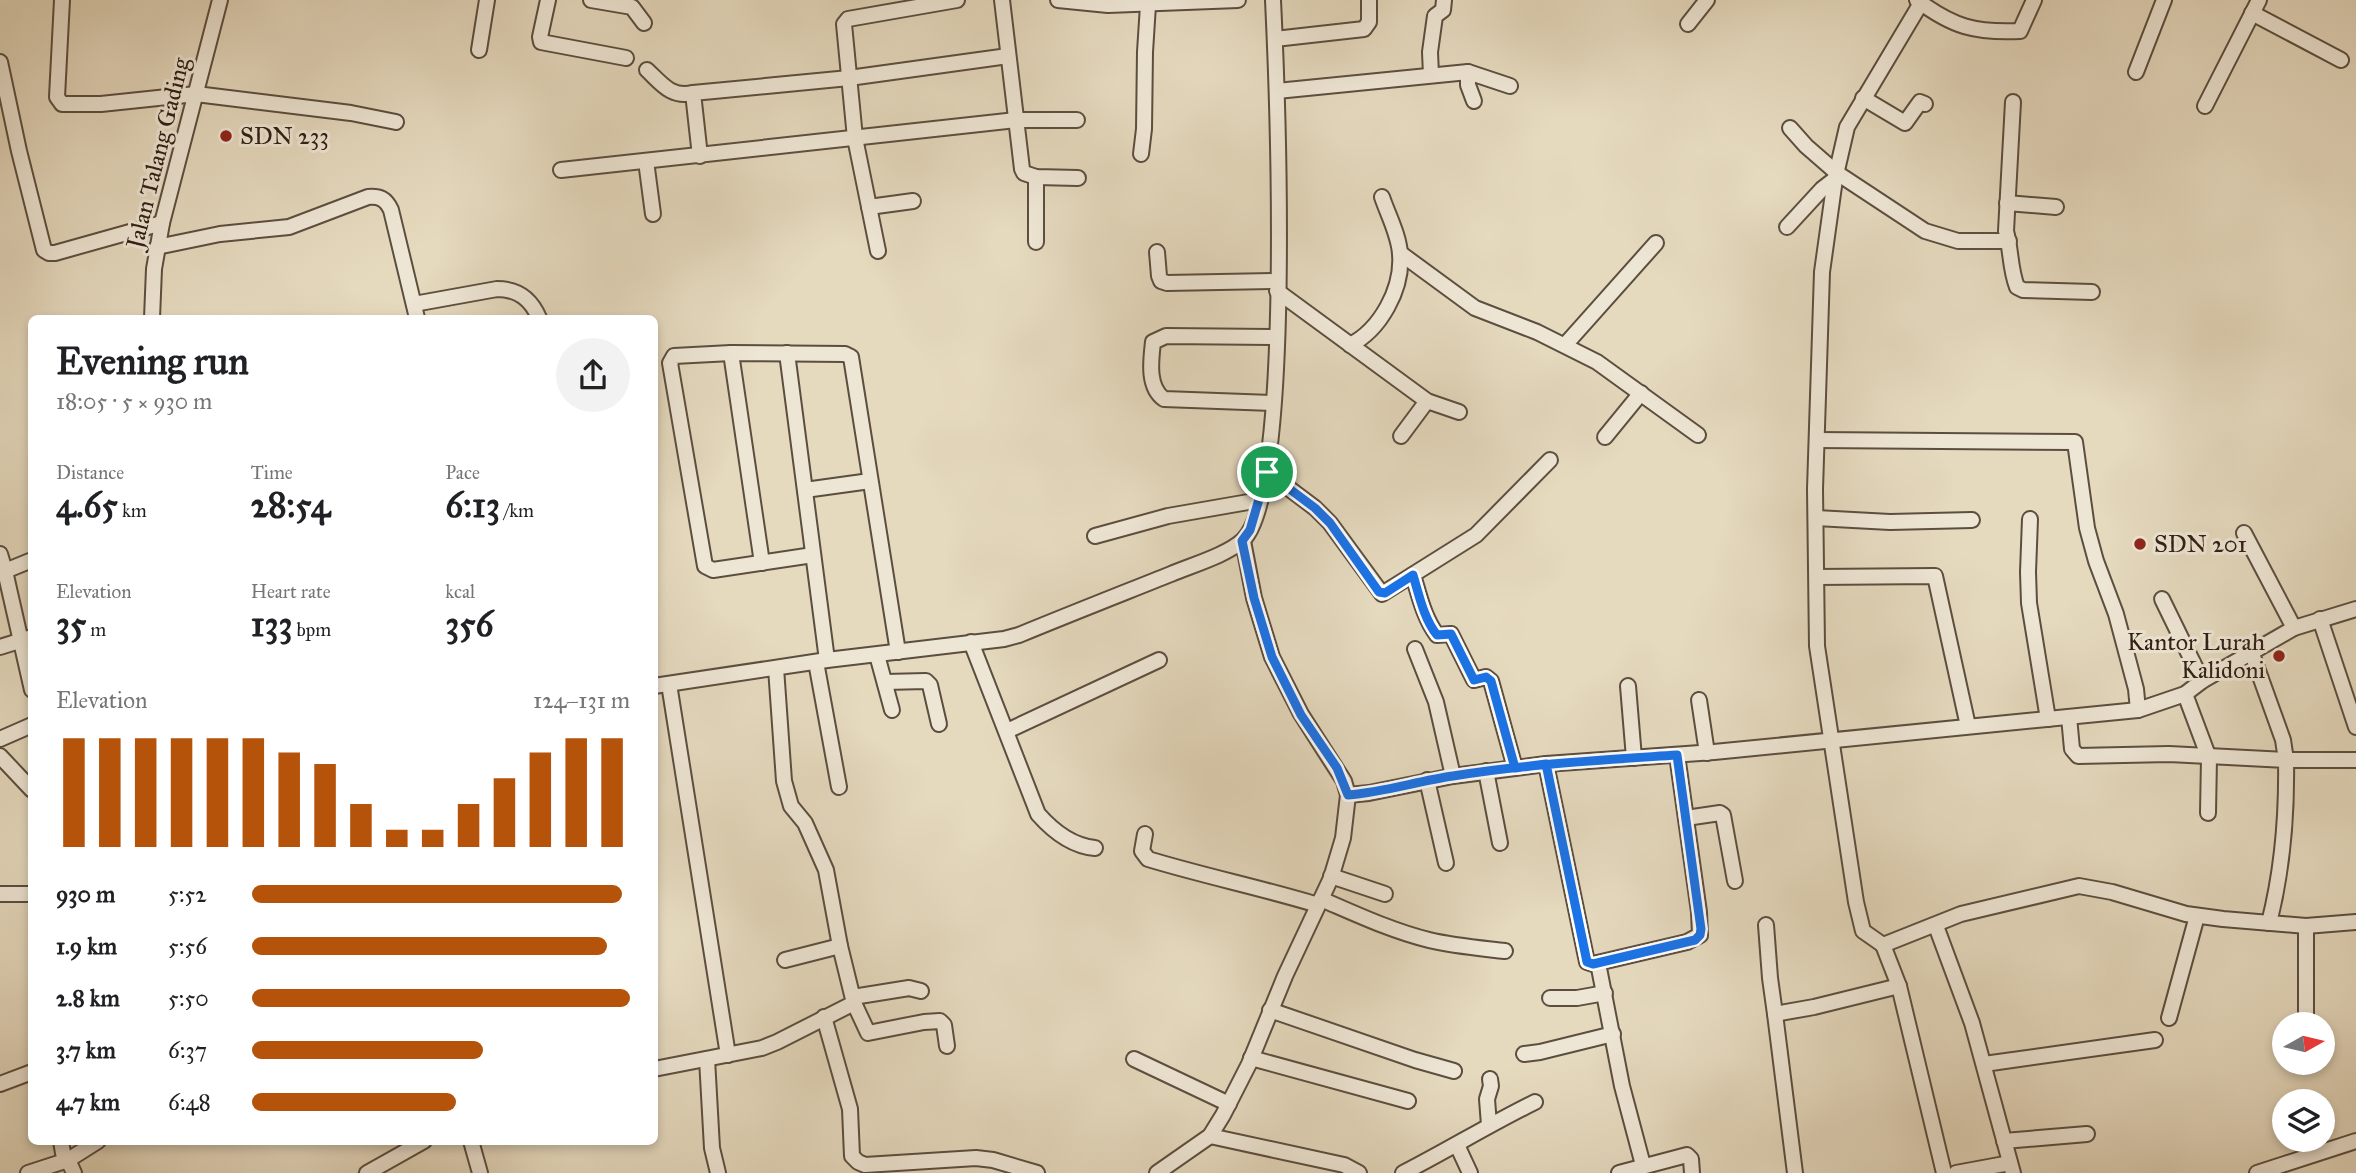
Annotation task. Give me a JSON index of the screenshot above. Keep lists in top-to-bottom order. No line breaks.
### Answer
{"streets":{"street":["Jalan Talang Gading"]},"places":["SDN 233","SDN 201","Kantor Lurah Kalidoni"],"north":"right","page":{"heading":["Evening run","18:05 · 5 × 930 m"],"stats":[["Distance","4.65 km"],["Time","28:54"],["Pace","6:13 /km"],["Elevation","35 m"],["Heart rate","133 bpm"],["kcal","356"]],"chart":["Elevation","124–131 m"],"list":[{"name":"930 m","note":"5:52"},{"name":"1.9 km","note":"5:56"},{"name":"2.8 km","note":"5:50"},{"name":"3.7 km","note":"6:37"},{"name":"4.7 km","note":"6:48"}]}}
